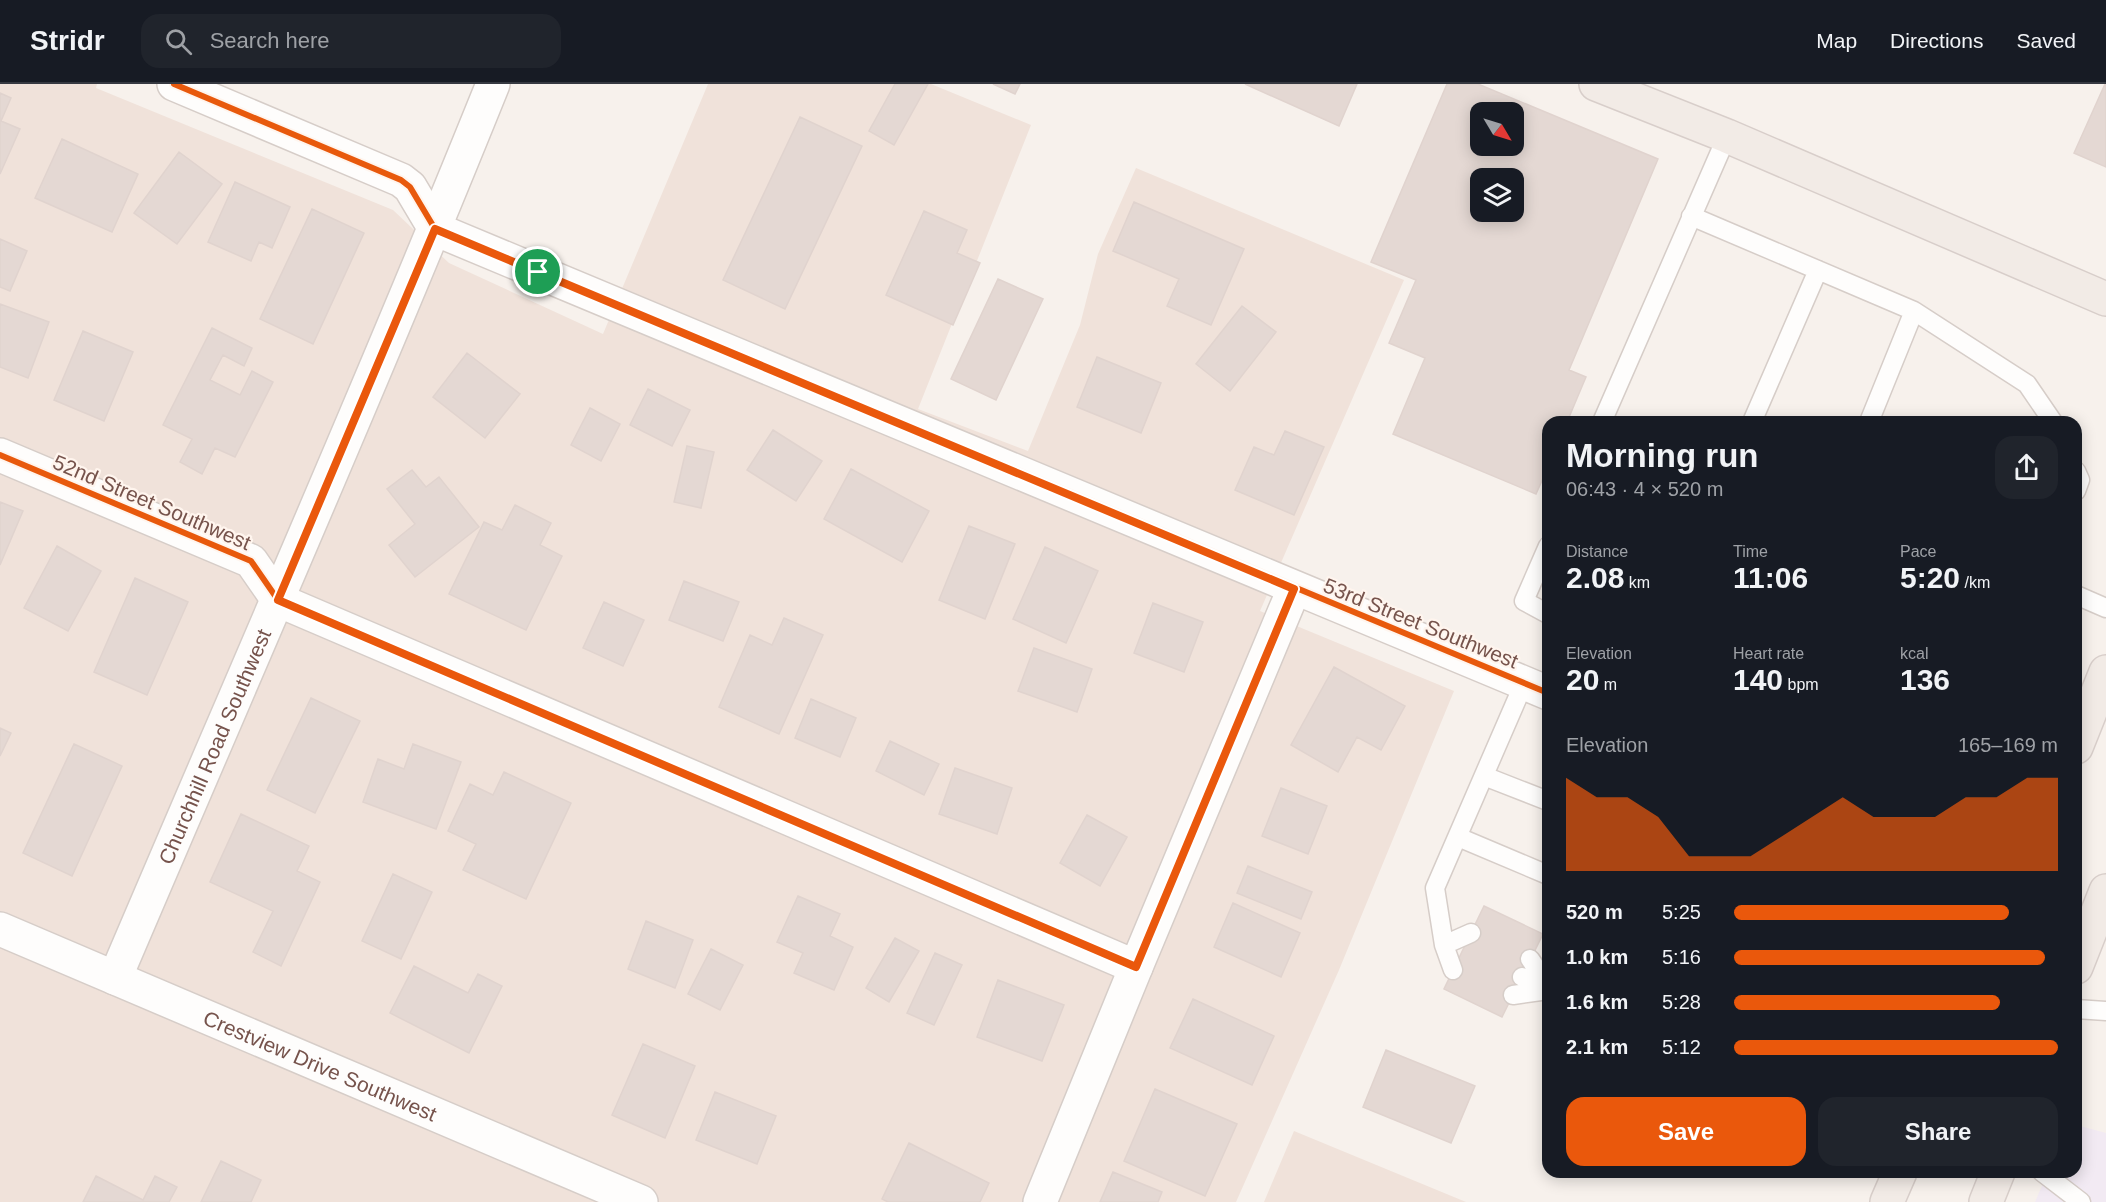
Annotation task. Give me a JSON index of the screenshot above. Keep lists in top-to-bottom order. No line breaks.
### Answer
{"streets":{"street":["52nd Street Southwest","53rd Street Southwest","Churchhill Road Southwest","Crestview Drive Southwest"]},"crossings":[["52nd Street Southwest","Churchhill Road Southwest"],["53rd Street Southwest","Churchhill Road Southwest"],["Churchhill Road Southwest","Crestview Drive Southwest"]],"north":"bottom right","page":{"header":"Stridr","search":"Search here","nav":["Map","Directions","Saved"],"heading":["Morning run","06:43 · 4 × 520 m"],"stats":[["Distance","2.08 km"],["Time","11:06"],["Pace","5:20 /km"],["Elevation","20 m"],["Heart rate","140 bpm"],["kcal","136"]],"chart":["Elevation","165–169 m"],"list":[{"name":"520 m","note":"5:25"},{"name":"1.0 km","note":"5:16"},{"name":"1.6 km","note":"5:28"},{"name":"2.1 km","note":"5:12"}],"buttons":["Save","Share"]}}
